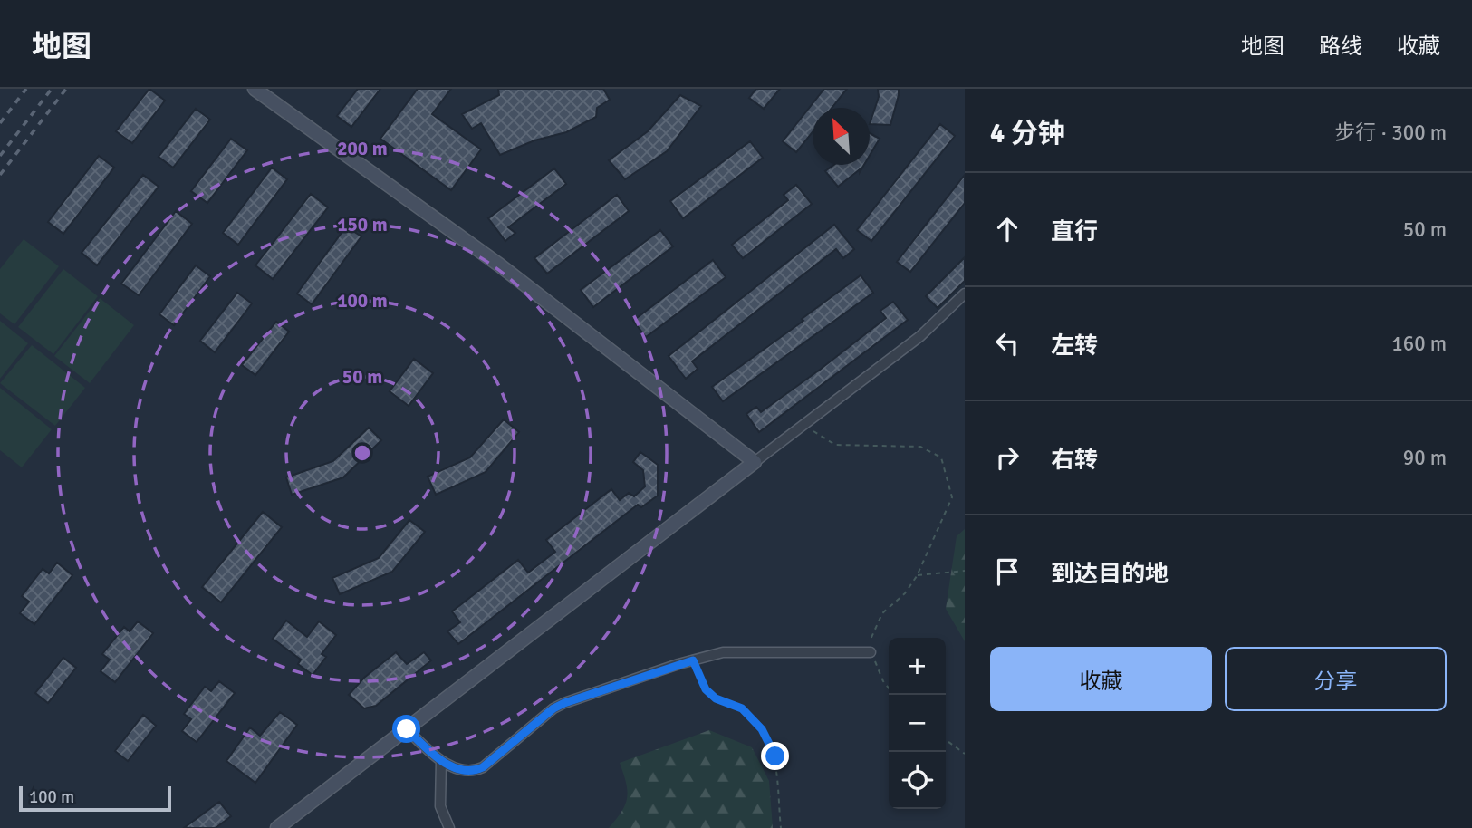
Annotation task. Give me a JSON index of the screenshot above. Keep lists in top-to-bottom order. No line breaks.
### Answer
{"scale_bar":"100 m","north":"top left","page":{"header":"地图","nav":["地图","路线","收藏"],"heading":["4 分钟","步行 · 300 m"],"list":[["直行","50 m"],["左转","160 m"],["右转","90 m"],"到达目的地"],"buttons":["收藏","分享"],"map_buttons":["+","−"],"scale":"100 m"},"rings":["200 m","150 m","100 m","50 m"]}
